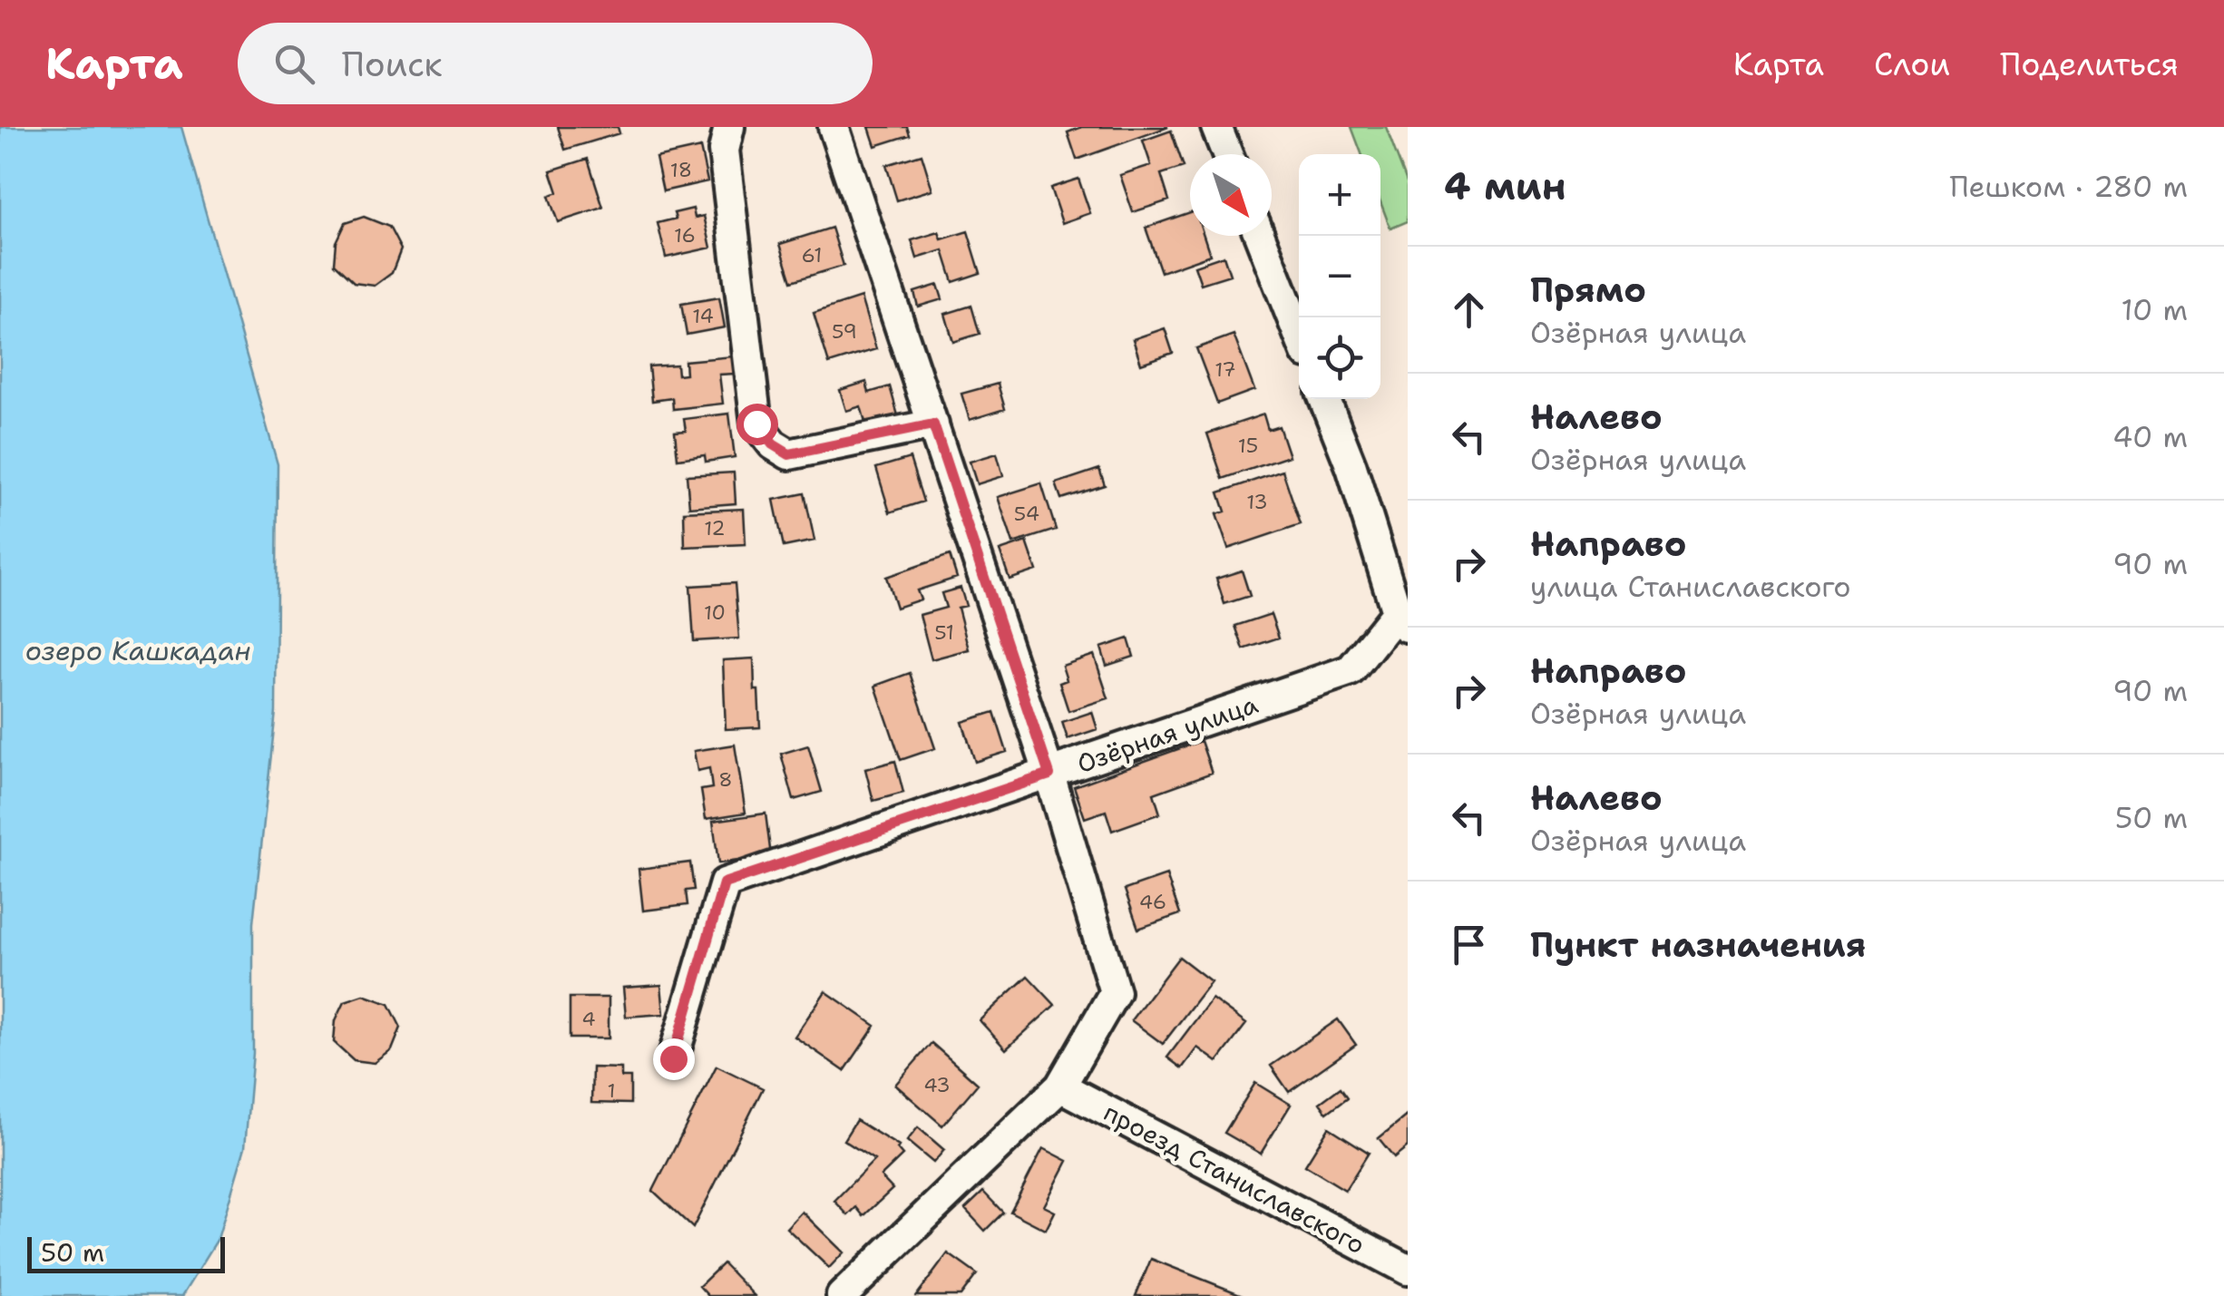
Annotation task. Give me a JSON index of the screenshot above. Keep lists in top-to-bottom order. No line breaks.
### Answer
{"streets":{"street":["Озёрная улица","проезд Станиславского"]},"water":["озеро Кашкадан"],"house_numbers":["18","16","61","14","59","17","15","13","54","12","10","51","8","46","4","43","1"],"scale_bar":"50 m","north":"bottom right","page":{"header":"Карта","search":"Поиск","nav":["Карта","Слои","Поделиться"],"heading":["4 мин","Пешком · 280 m"],"map_buttons":["+","−"],"list":[["Прямо","Озёрная улица","10 m"],["Налево","Озёрная улица","40 m"],["Направо","улица Станиславского","90 m"],["Направо","Озёрная улица","90 m"],["Налево","Озёрная улица","50 m"],"Пункт назначения"],"scale":"50 m"}}
